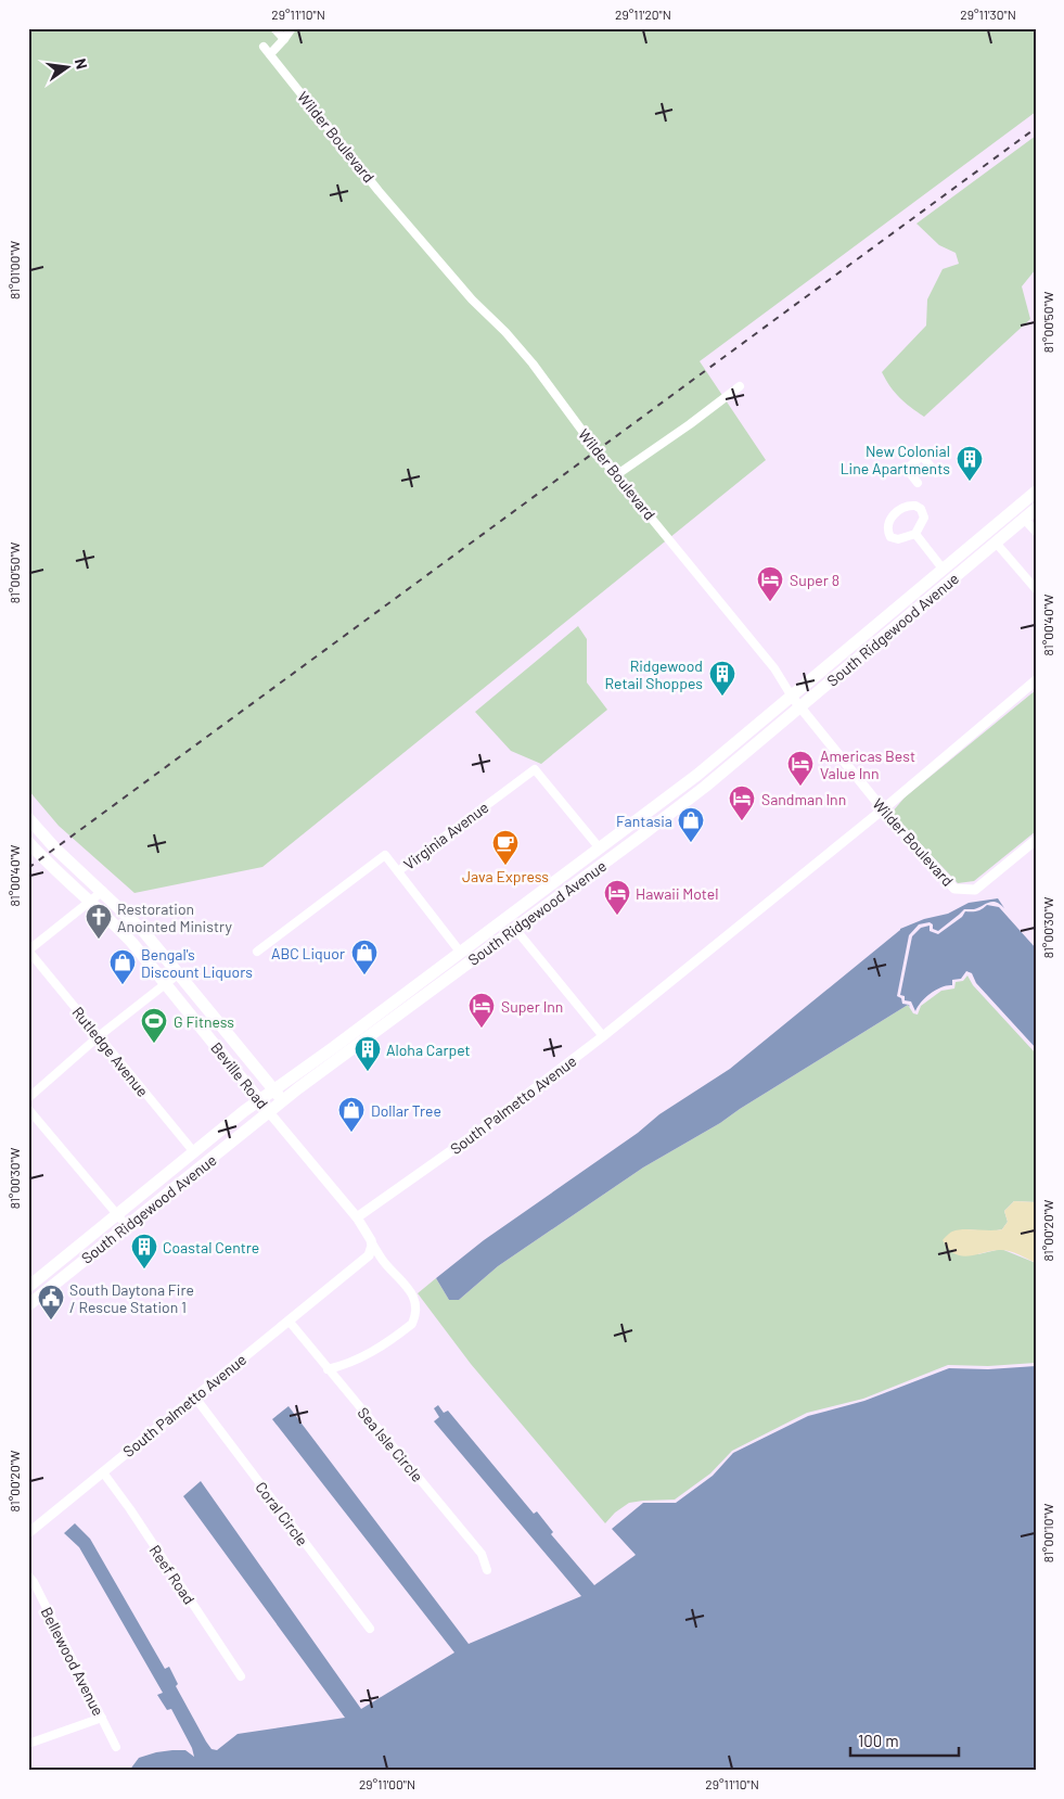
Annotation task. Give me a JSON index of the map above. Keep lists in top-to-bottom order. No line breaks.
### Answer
{"streets":{"main road":["South Ridgewood Avenue","Beville Road"],"street":["Wilder Boulevard","Virginia Avenue","Rutledge Avenue","South Palmetto Avenue","Sea Isle Circle","Coral Circle","Reef Road","Bellewood Avenue"]},"crossings":[["Wilder Boulevard","South Ridgewood Avenue"],["Wilder Boulevard","South Palmetto Avenue"],["South Ridgewood Avenue","Virginia Avenue"],["South Ridgewood Avenue","Rutledge Avenue"],["South Ridgewood Avenue","Beville Road"],["Beville Road","South Palmetto Avenue"],["South Palmetto Avenue","Sea Isle Circle"],["South Palmetto Avenue","Coral Circle"],["South Palmetto Avenue","Reef Road"]],"places":{"building":["New Colonial Line Apartments","Ridgewood Retail Shoppes","Aloha Carpet","Coastal Centre"],"hotel":["Super 8","Americas Best Value Inn","Sandman Inn","Hawaii Motel","Super Inn"],"shop":["Fantasia","ABC Liquor","Bengal's Discount Liquors","Dollar Tree"],"cafe":["Java Express"],"church":["Restoration Anointed Ministry"],"sports":["G Fitness"],"public building":["South Daytona Fire / Rescue Station 1"]},"scale_bar":"100 m","north":"right","coordinates":["29°11'10\"N","29°11'20\"N","29°11'30\"N","81°01'00\"W","81°00'50\"W","81°00'40\"W","81°00'30\"W","81°00'20\"W","81°00'10\"W","29°11'00\"N"]}
